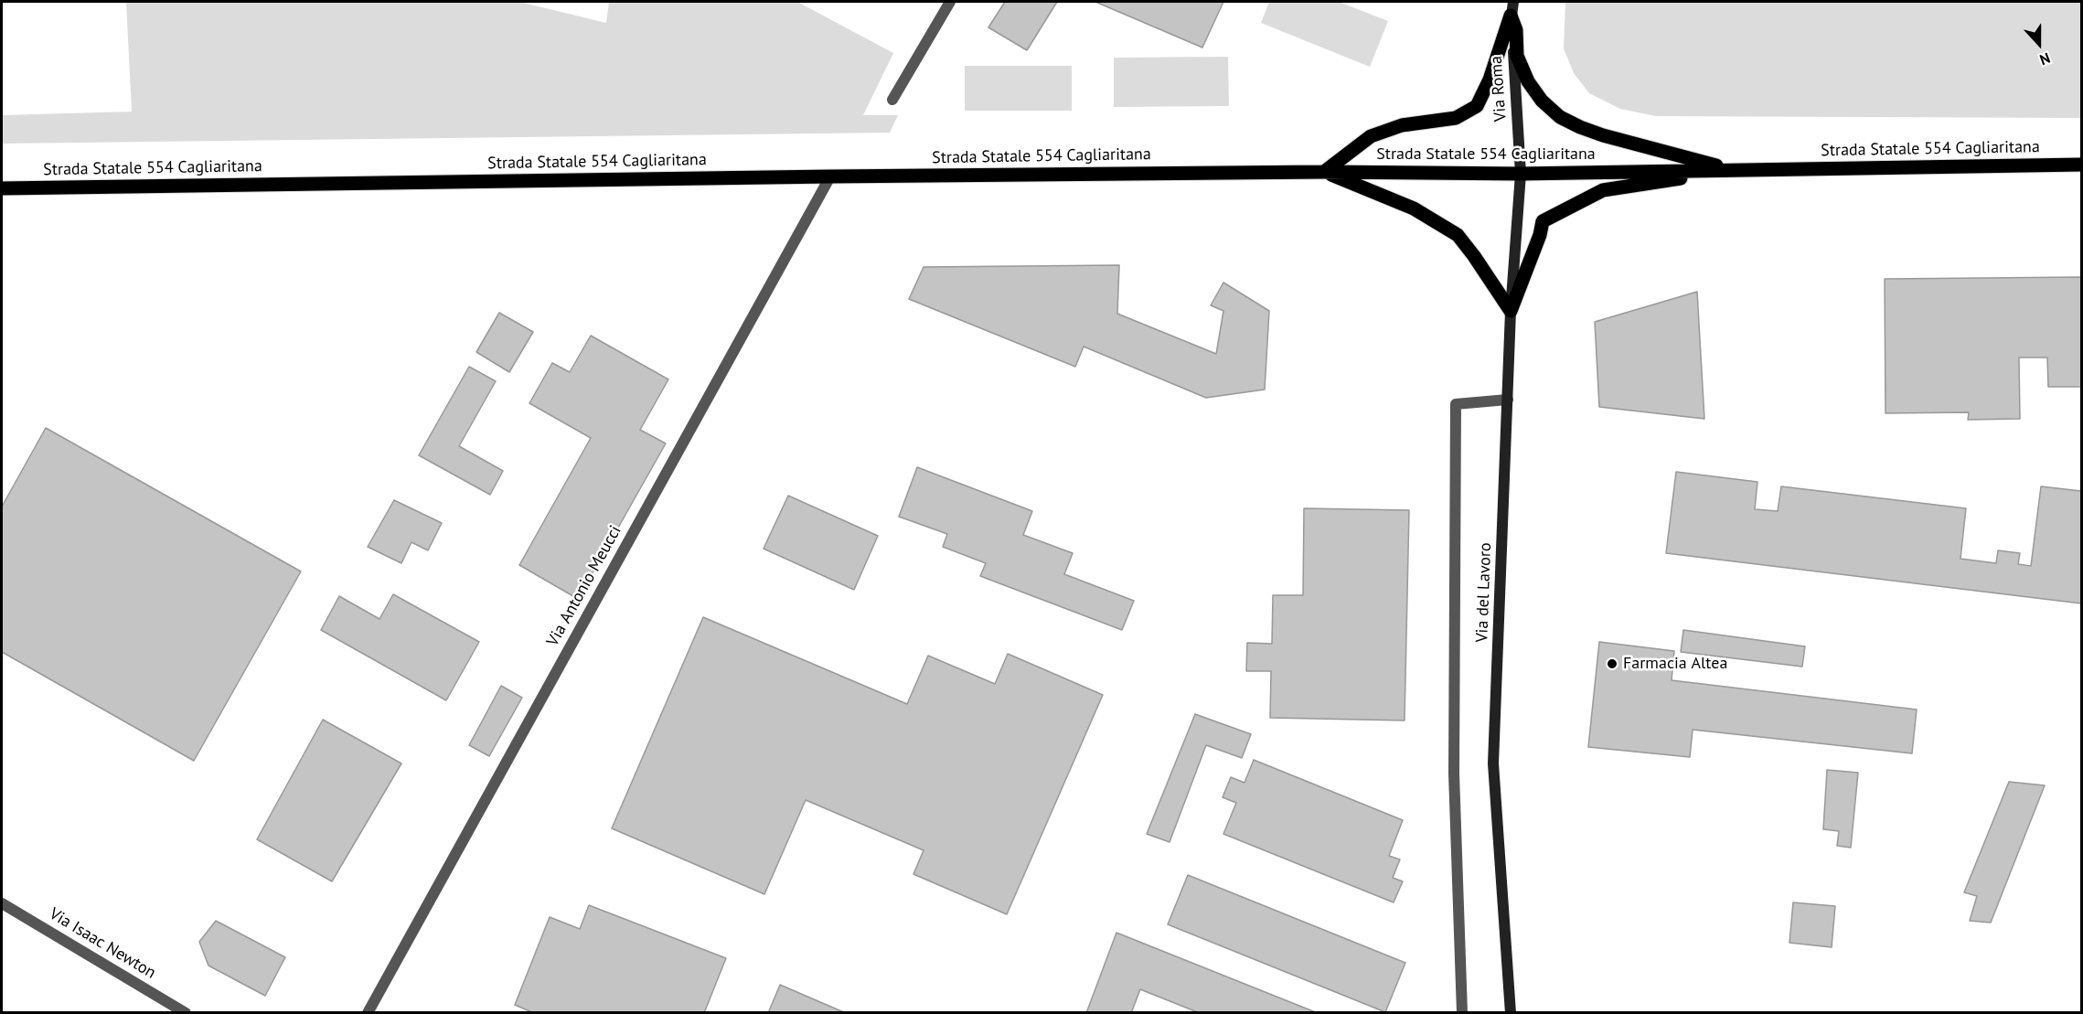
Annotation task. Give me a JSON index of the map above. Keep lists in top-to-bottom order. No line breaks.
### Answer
{"streets":{"main road":["Via Roma","Strada Statale 554 Cagliaritana","Via del Lavoro"],"street":["Via Antonio Meucci","Via Isaac Newton"]},"crossings":[["Via Roma","Strada Statale 554 Cagliaritana"],["Via Roma","Via del Lavoro"],["Strada Statale 554 Cagliaritana","Via Antonio Meucci"],["Strada Statale 554 Cagliaritana","Via del Lavoro"]],"places":["Farmacia Altea"],"north":"bottom"}
